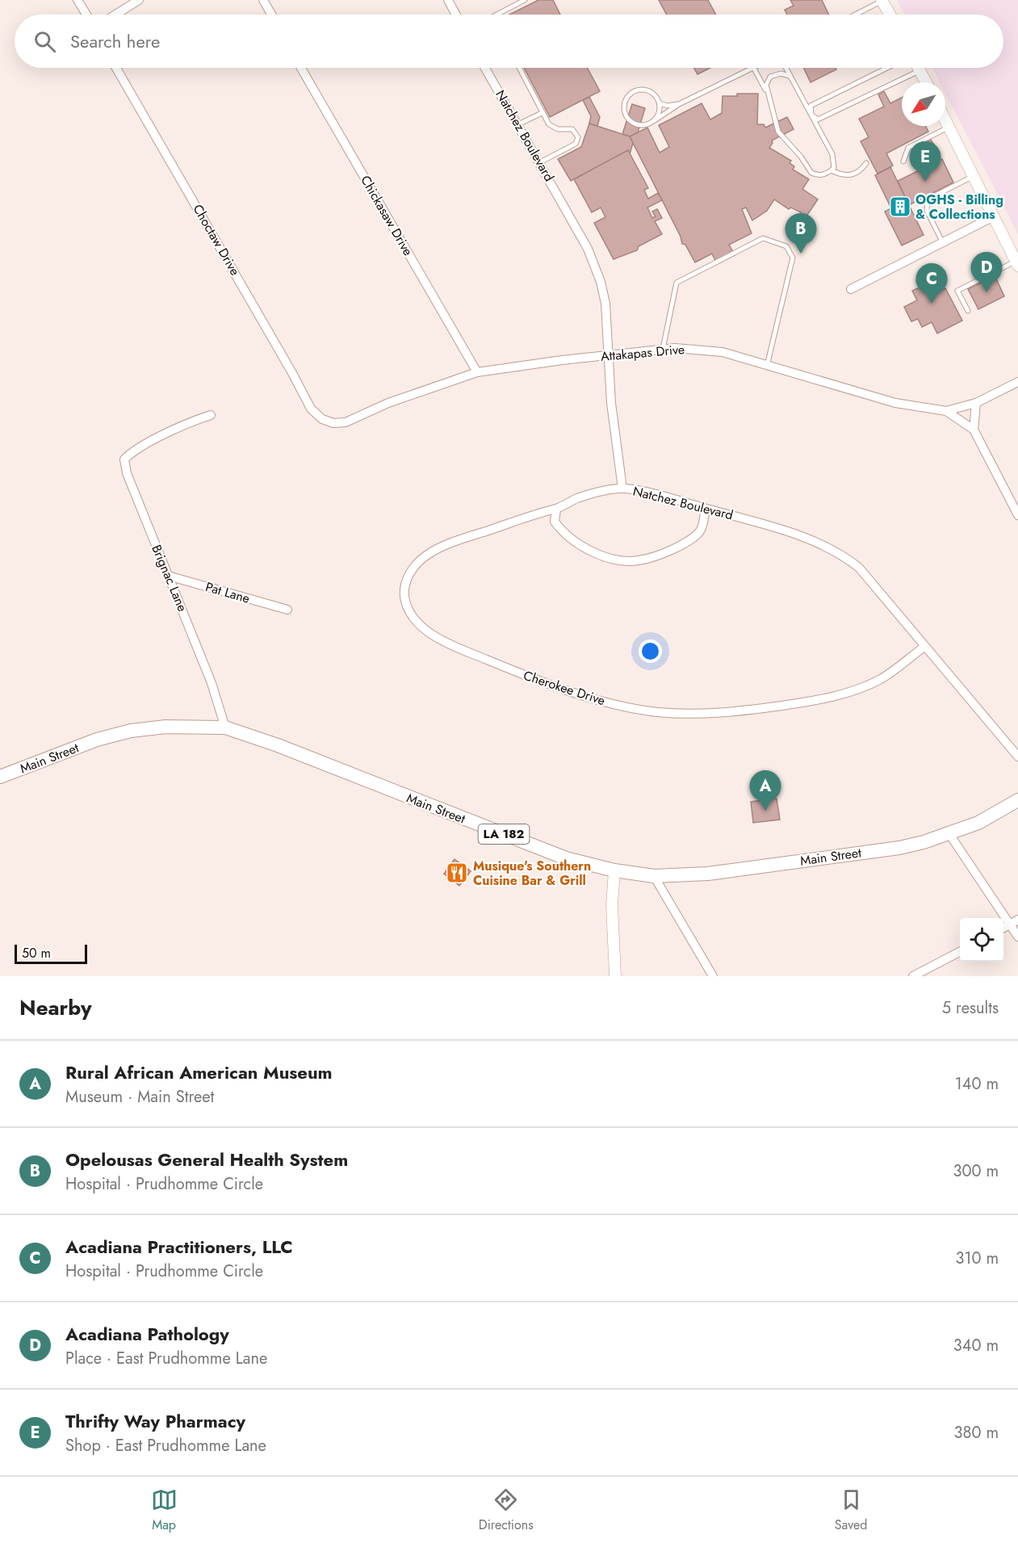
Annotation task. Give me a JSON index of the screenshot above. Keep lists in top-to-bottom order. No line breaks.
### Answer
{"streets":{"main road":["Main Street","LA 182"],"street":["Natchez Boulevard","Chickasaw Drive","Choctaw Drive","Attakapas Drive","Brignac Lane","Pat Lane","Cherokee Drive"]},"crossings":[["Natchez Boulevard","Attakapas Drive"],["Natchez Boulevard","Cherokee Drive"],["Chickasaw Drive","Attakapas Drive"],["Choctaw Drive","Attakapas Drive"],["Brignac Lane","Pat Lane"],["Brignac Lane","Main Street"]],"places":{"building":["OGHS - Billing & Collections"],"restaurant":["Musique's Southern Cuisine Bar & Grill"]},"scale_bar":"50 m","north":"bottom left","page":{"search":"Search here","pins":["E","B","D","C","A"],"scale":"50 m","heading":["Nearby","5 results"],"list":[{"mark":"A","name":"Rural African American Museum","note":"Museum · Main Street","value":"140 m"},{"mark":"B","name":"Opelousas General Health System","note":"Hospital · Prudhomme Circle","value":"300 m"},{"mark":"C","name":"Acadiana Practitioners, LLC","note":"Hospital · Prudhomme Circle","value":"310 m"},{"mark":"D","name":"Acadiana Pathology","note":"Place · East Prudhomme Lane","value":"340 m"},{"mark":"E","name":"Thrifty Way Pharmacy","note":"Shop · East Prudhomme Lane","value":"380 m"}],"nav":["Map","Directions","Saved"]}}
